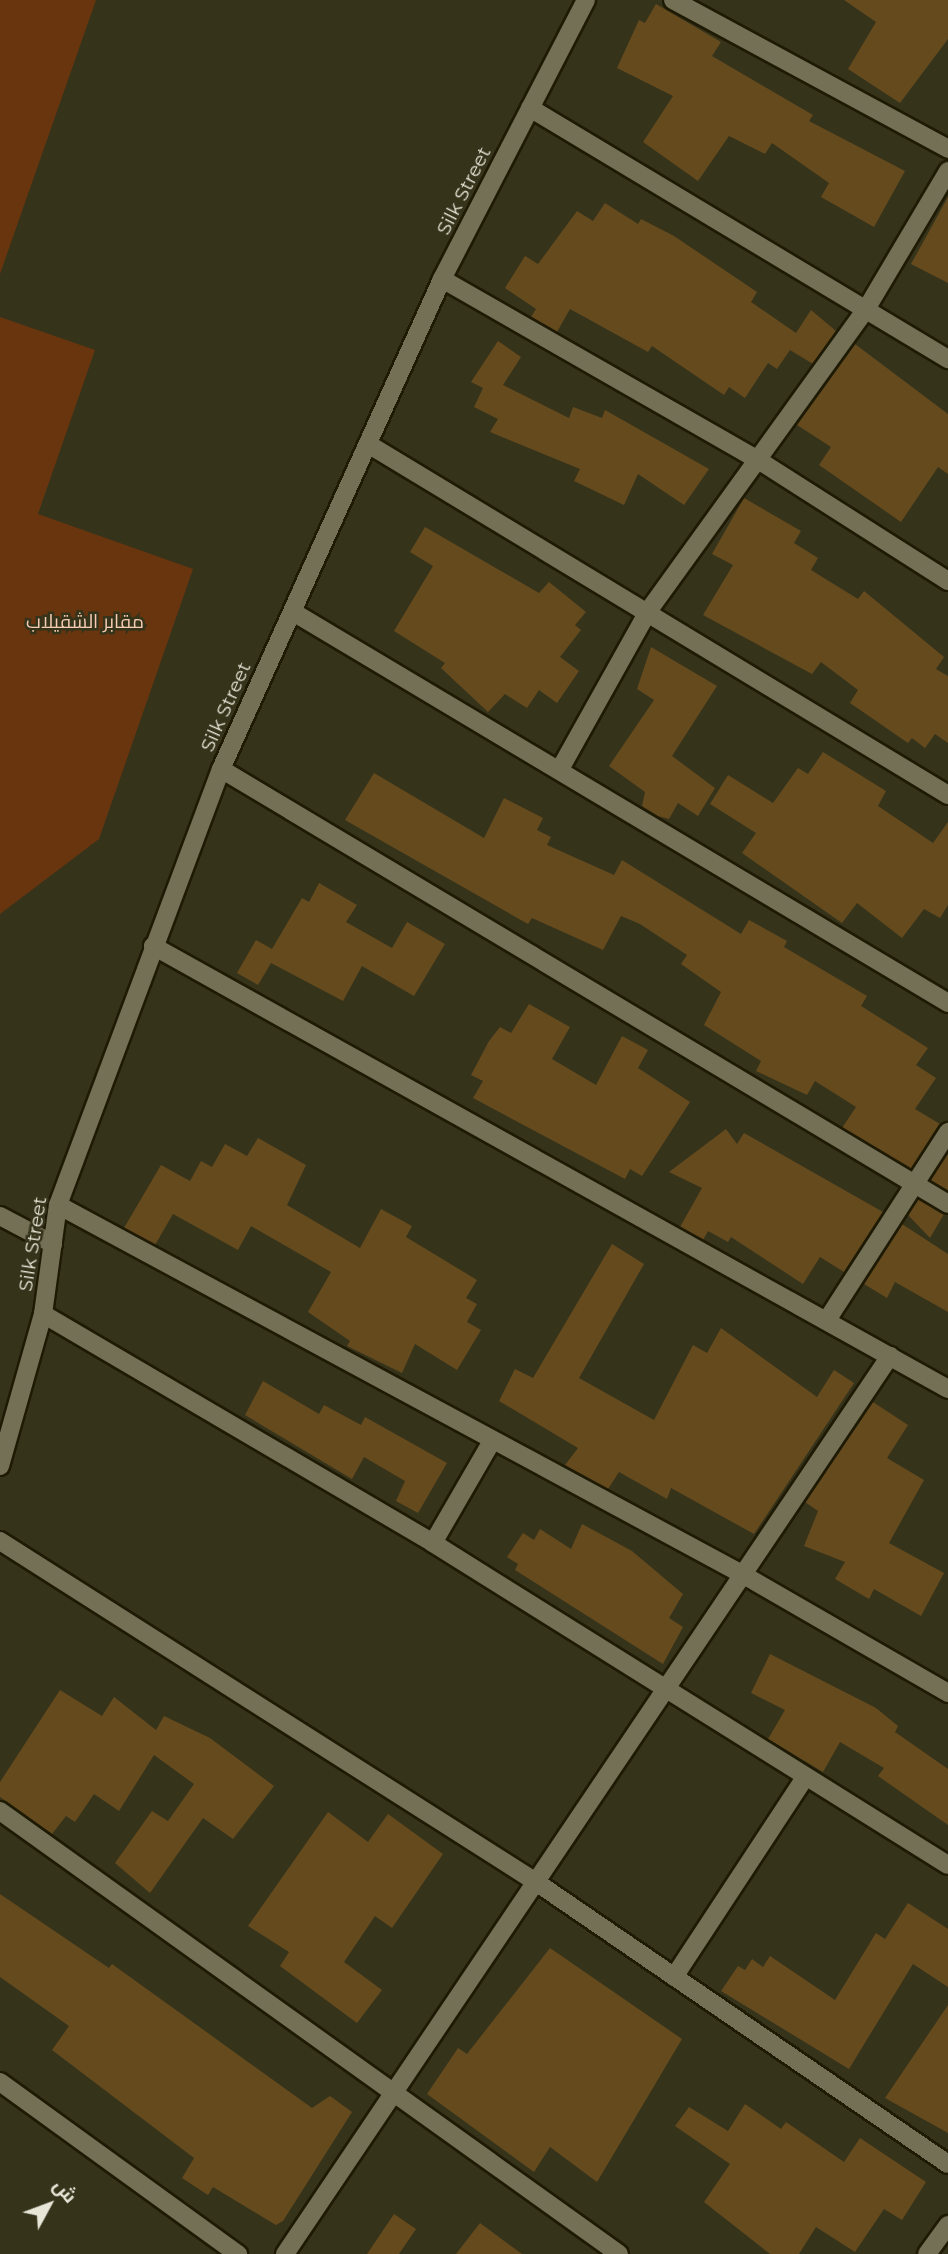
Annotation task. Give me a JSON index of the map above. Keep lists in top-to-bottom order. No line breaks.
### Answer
{"streets":{"street":["Silk Street"]},"parks":["مقابر الشقيلاب"],"north":"top right"}
